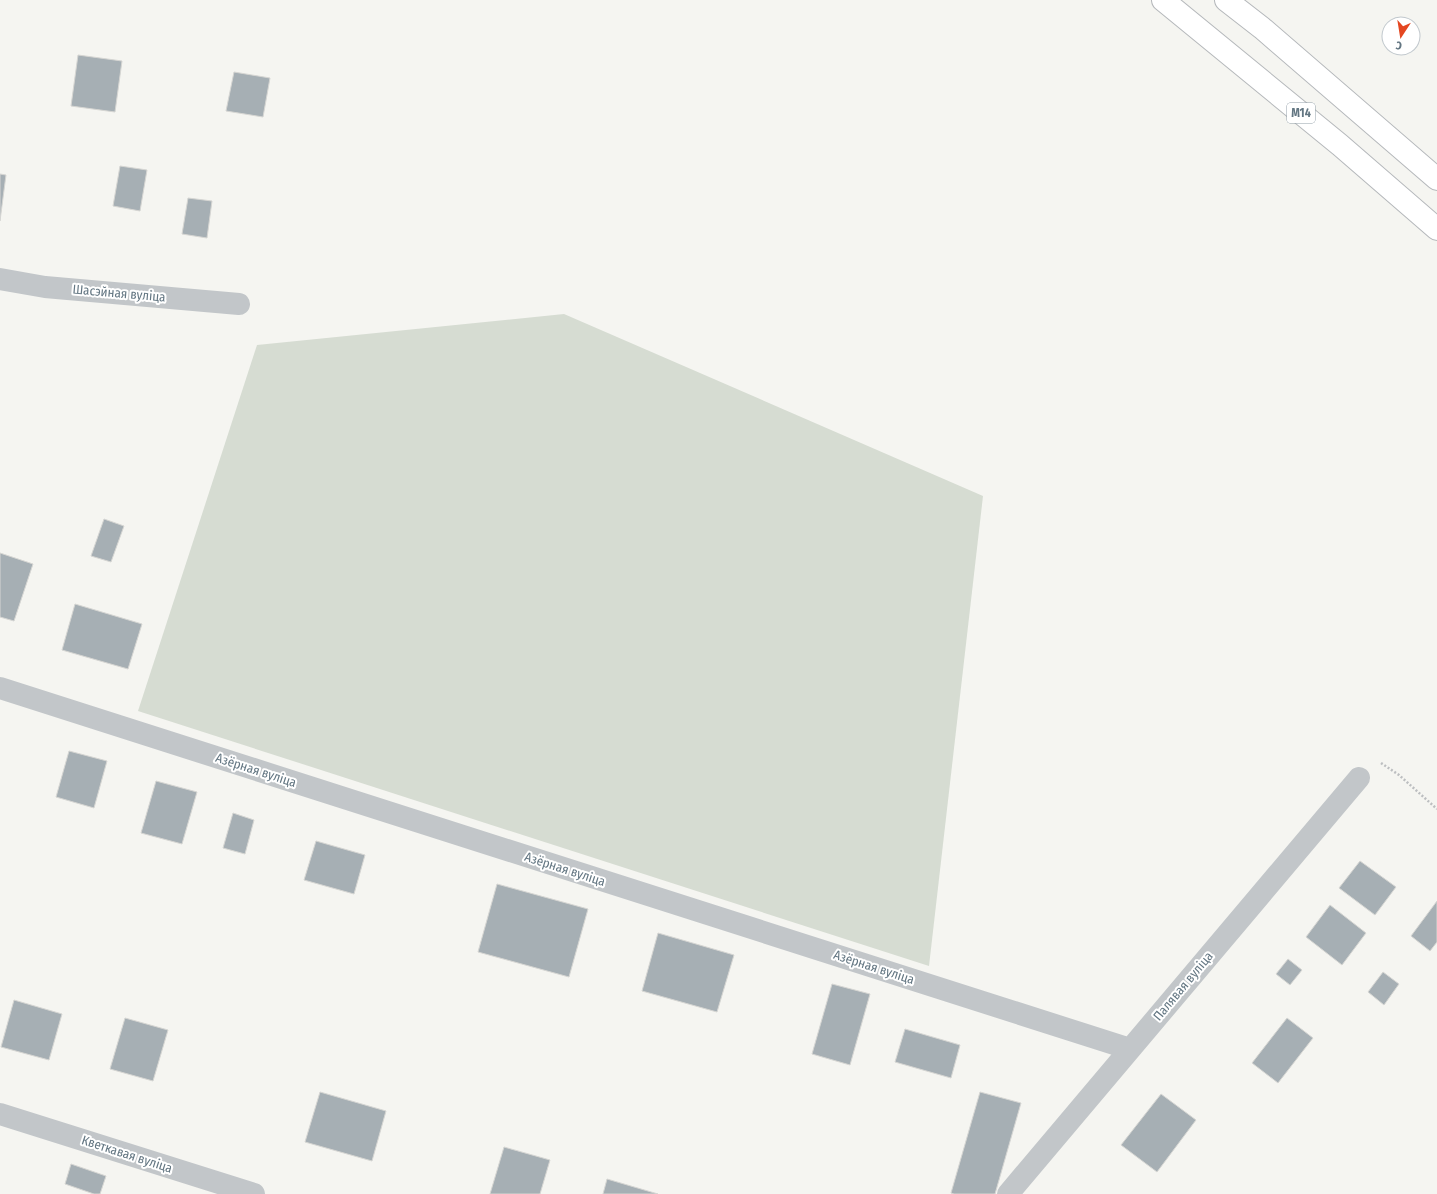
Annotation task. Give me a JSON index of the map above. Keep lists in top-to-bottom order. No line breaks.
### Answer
{"streets":{"highway":["М14"],"street":["Шасэйная вуліца","Азёрная вуліца","Палявая вуліца","Кветкавая вуліца"]},"crossings":[["Азёрная вуліца","Палявая вуліца"]],"north":"bottom"}
